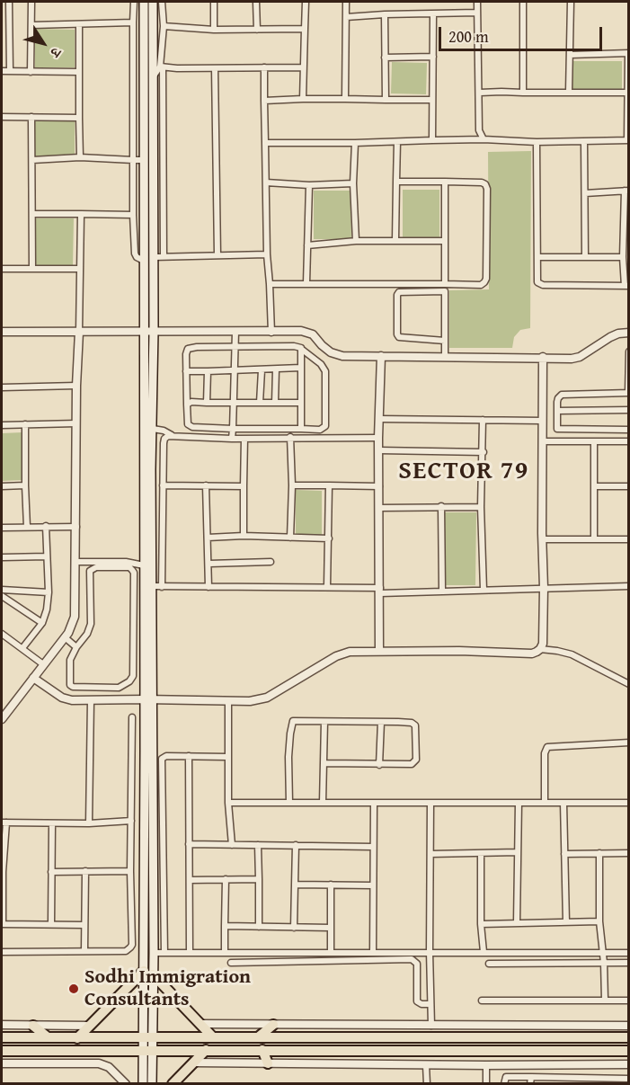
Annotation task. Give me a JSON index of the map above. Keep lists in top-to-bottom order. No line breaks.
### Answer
{"districts":["SECTOR 79"],"places":["Sodhi Immigration Consultants"],"scale_bar":"200 m","north":"bottom right"}
